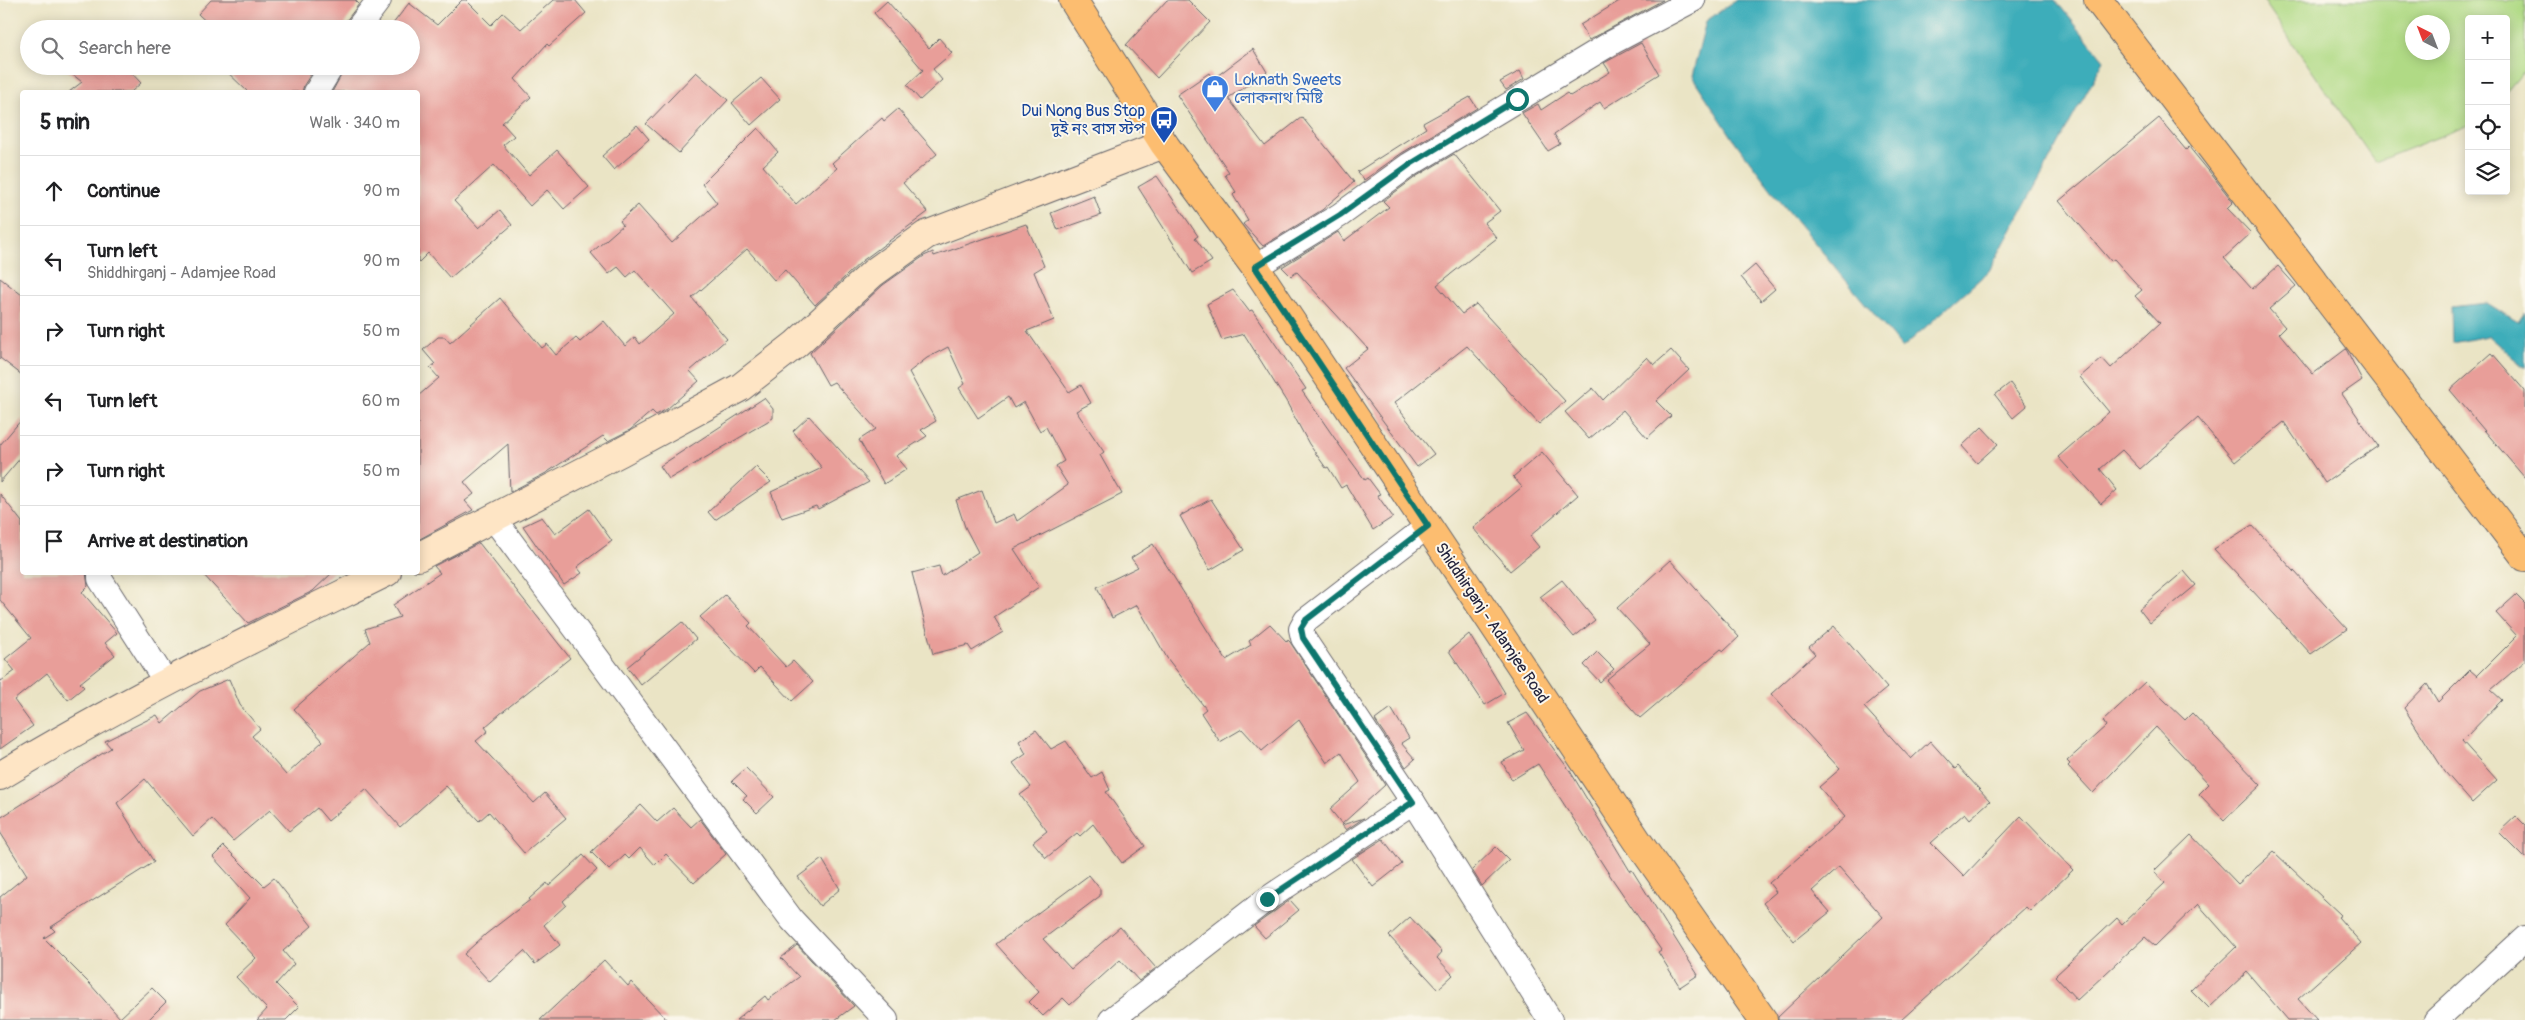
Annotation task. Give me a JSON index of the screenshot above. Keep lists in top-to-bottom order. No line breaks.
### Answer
{"streets":{"main road":["Shiddhirganj - Adamjee Road"]},"places":{"shop":["Loknath Sweets লোকনাথ মিষ্টি"],"bus stop":["Dui Nong Bus Stop দুই নং বাস স্টপ"]},"north":"top left","page":{"map_buttons":["+","−"],"search":"Search here","heading":["5 min","Walk · 340 m"],"list":[["Continue","90 m"],["Turn left","Shiddhirganj - Adamjee Road","90 m"],["Turn right","50 m"],["Turn left","60 m"],["Turn right","50 m"],"Arrive at destination"]}}
